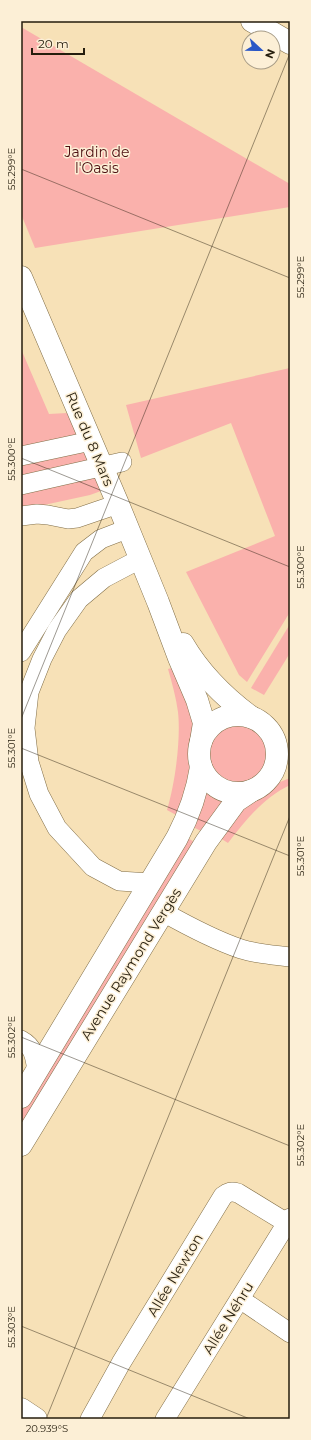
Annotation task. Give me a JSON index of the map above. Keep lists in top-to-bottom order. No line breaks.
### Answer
{"streets":{"main road":["Rue du 8 Mars","Avenue Raymond Vergès"],"street":["Allée Newton","Allée Néhru"]},"crossings":[["Rue du 8 Mars","Avenue Raymond Vergès"],["Allée Newton","Allée Néhru"]],"parks":["Jardin de l'Oasis"],"scale_bar":"20 m","north":"right","coordinates":["55.299°E","55.300°E","55.301°E","55.302°E","55.303°E","20.939°S"]}
